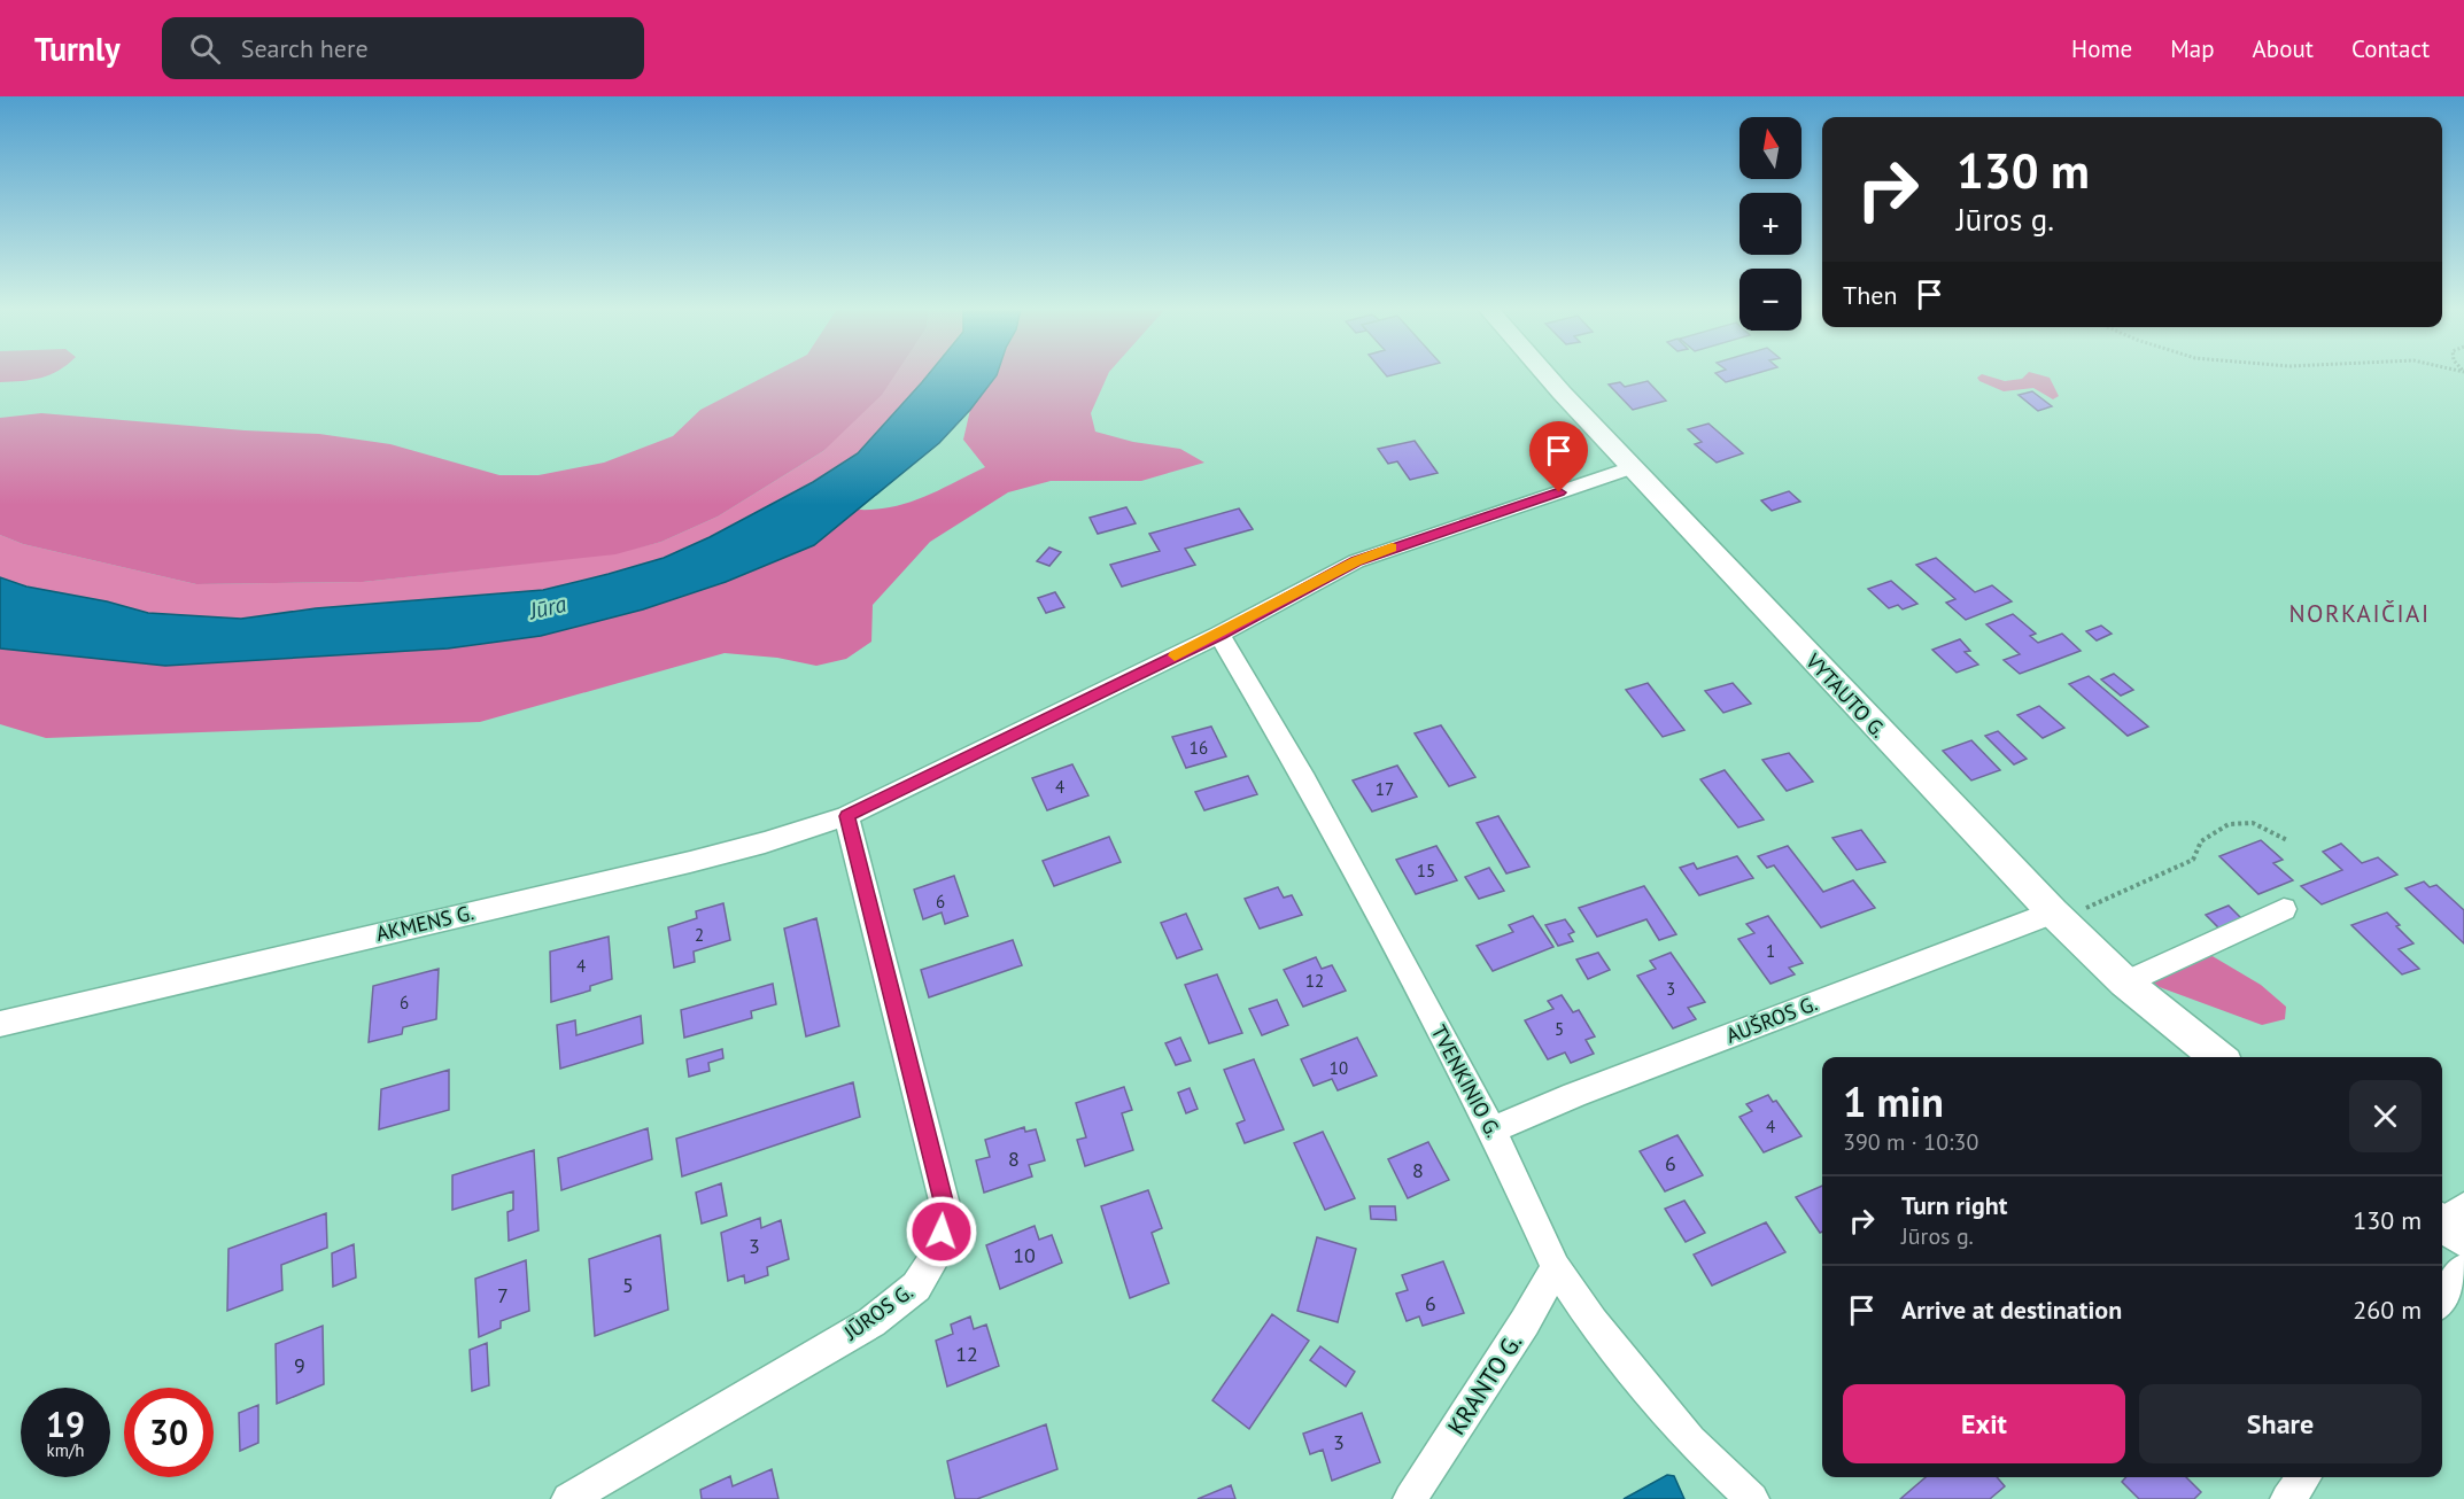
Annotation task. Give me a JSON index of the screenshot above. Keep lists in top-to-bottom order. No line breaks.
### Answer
{"streets":{"main road":["VYTAUTO G."],"street":["AKMENS G.","AUŠROS G.","TVENKINIO G.","JŪROS G.","KRANTO G."]},"crossings":[["VYTAUTO G.","AUŠROS G."],["AKMENS G.","JŪROS G."],["AUŠROS G.","TVENKINIO G."],["TVENKINIO G.","KRANTO G."]],"districts":["NORKAIČIAI"],"water":["Jūra"],"house_numbers":["16","4","17","15","6","2","1","4","12","3","6","5","10","4","8","6","8","3","10","5","7","6","12","9","3"],"north":"top","page":{"header":"Turnly","search":"Search here","nav":["Home","Map","About","Contact"],"map_buttons":["+","−"],"turn":["130 m","Jūros g."],"then":"Then","heading":["1 min","390 m · 10:30"],"list":[{"name":"Turn right","note":"Jūros g.","value":"130 m"},{"name":"Arrive at destination","value":"260 m"}],"buttons":["Exit","Share"],"speed":"19 km/h","limit":"30"}}
